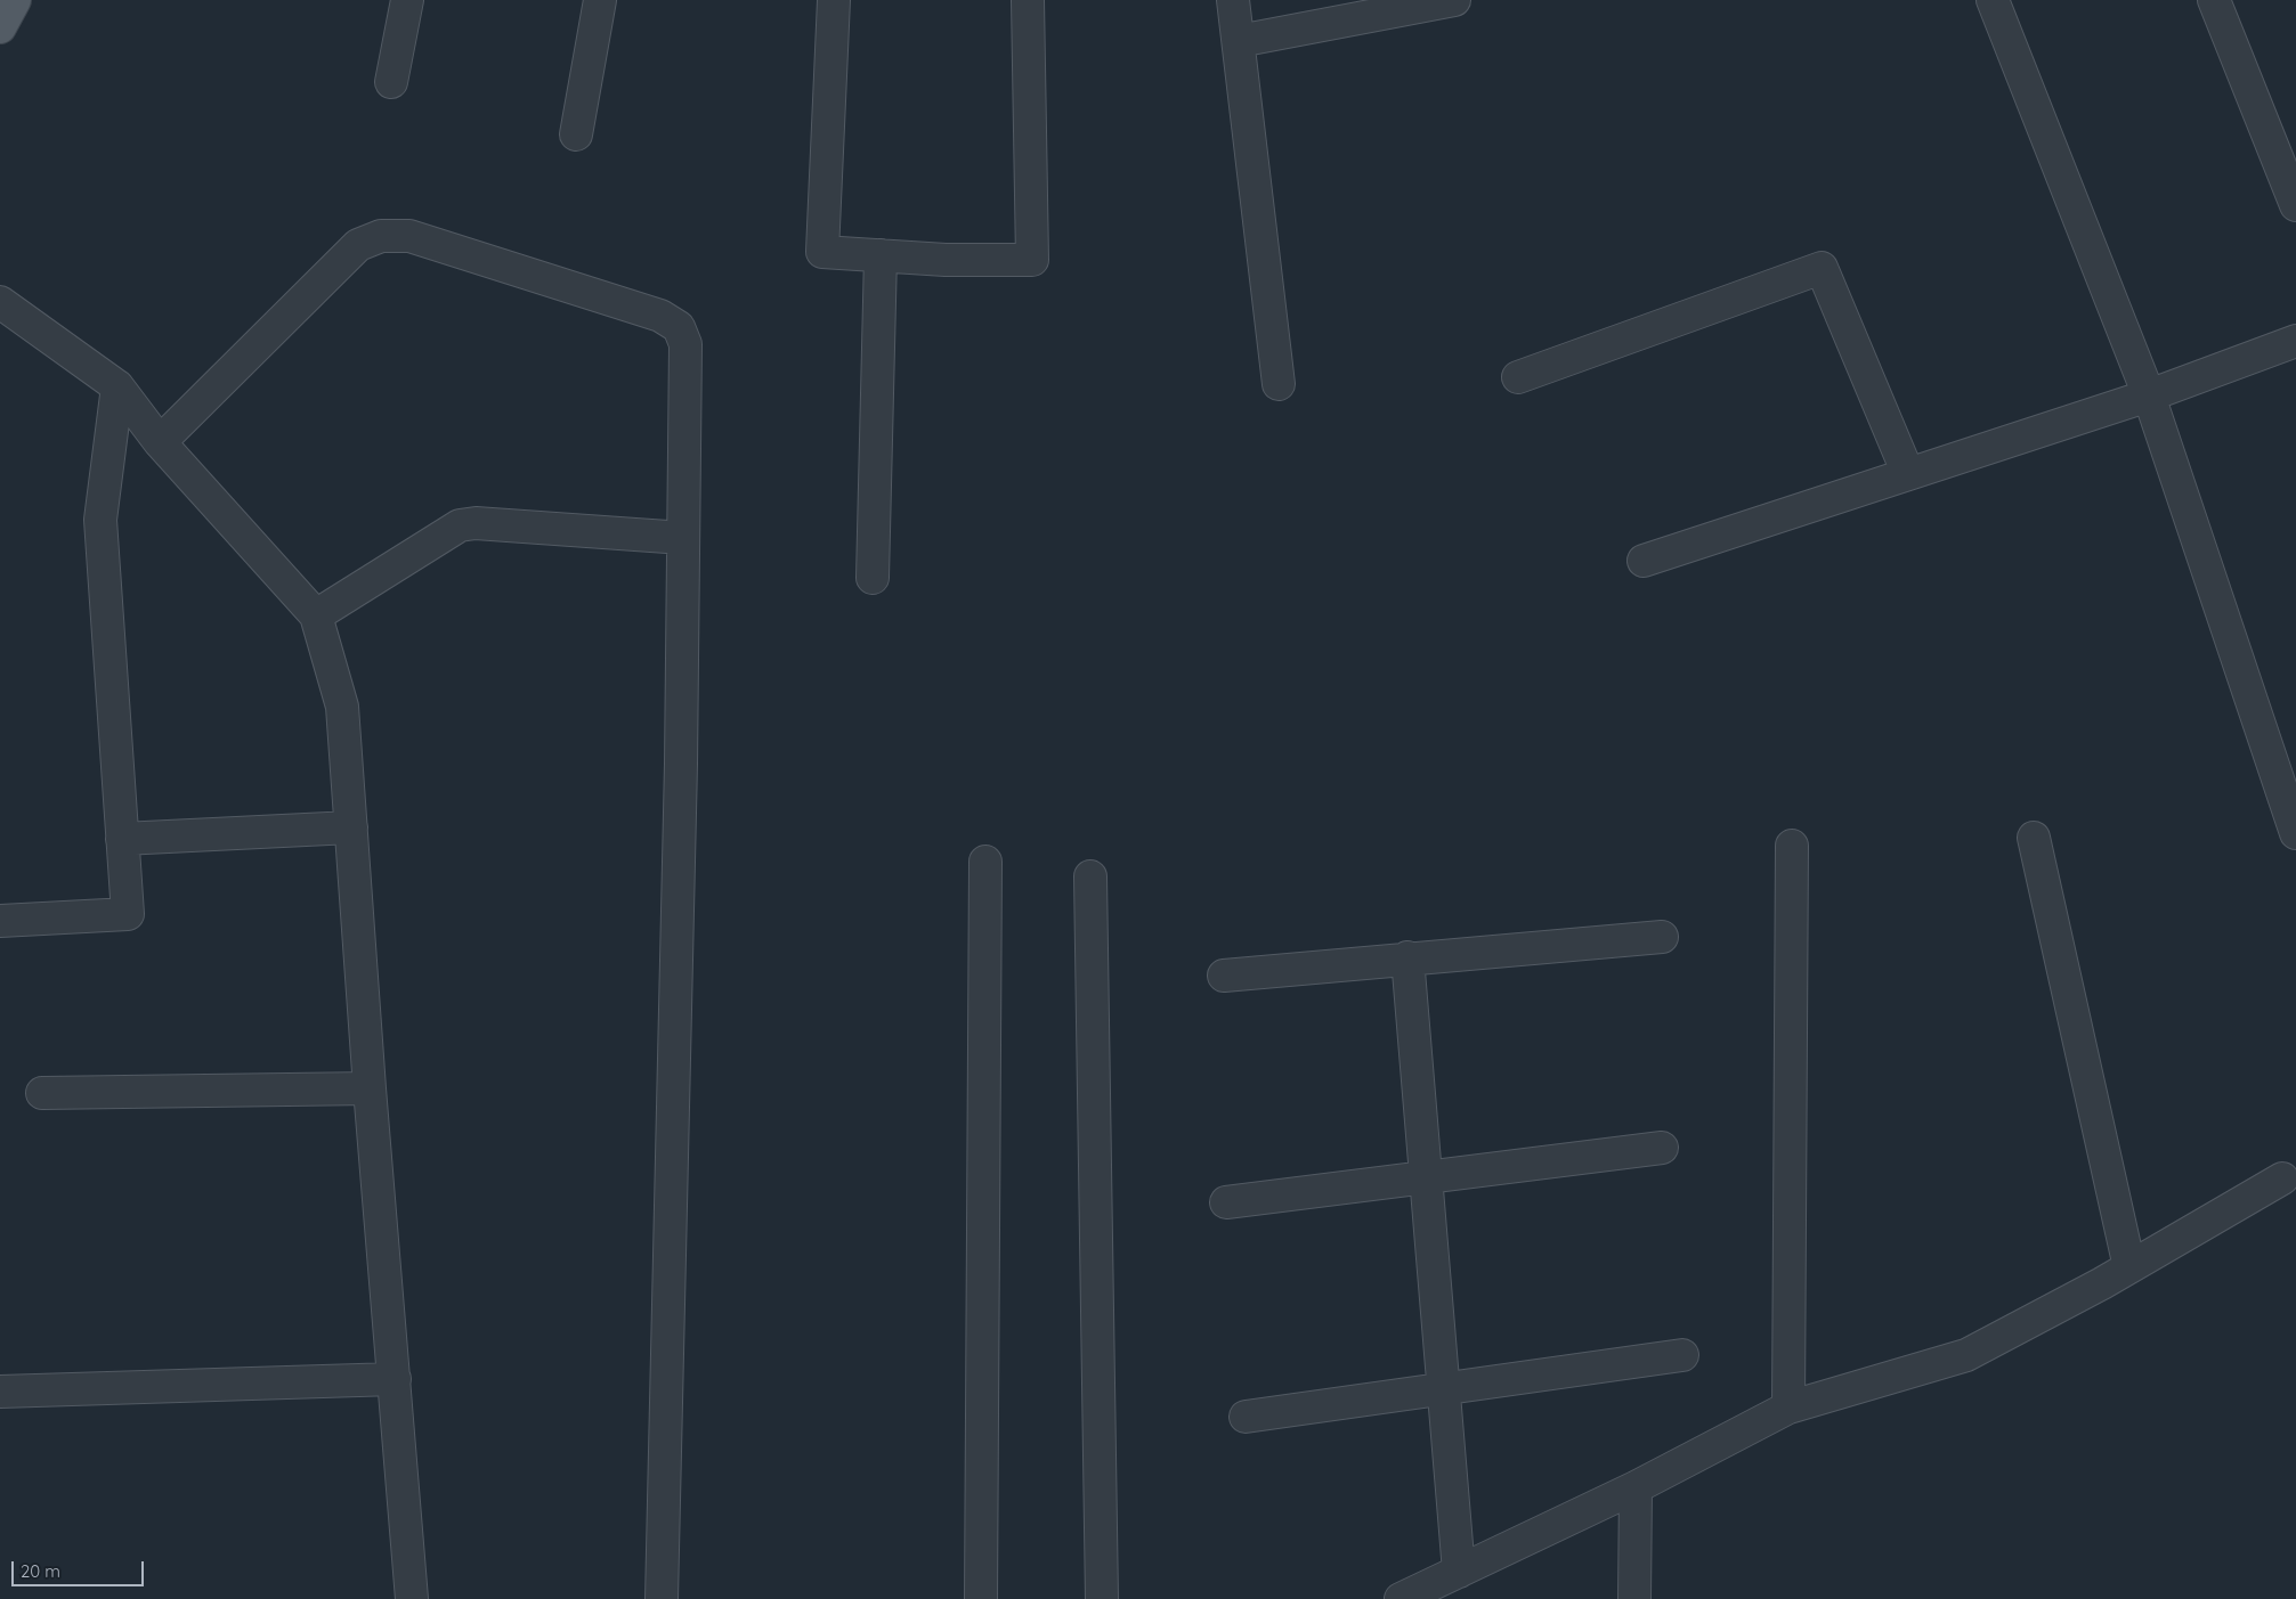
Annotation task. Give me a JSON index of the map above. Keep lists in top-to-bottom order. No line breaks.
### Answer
{"scale_bar":"20 m"}
